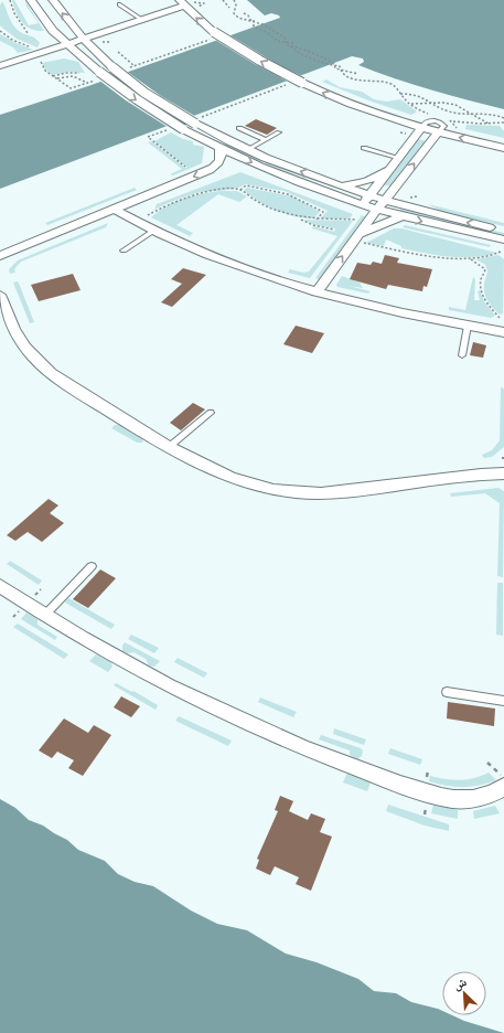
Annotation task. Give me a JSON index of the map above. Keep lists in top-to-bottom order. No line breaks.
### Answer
{"north":"top left"}
